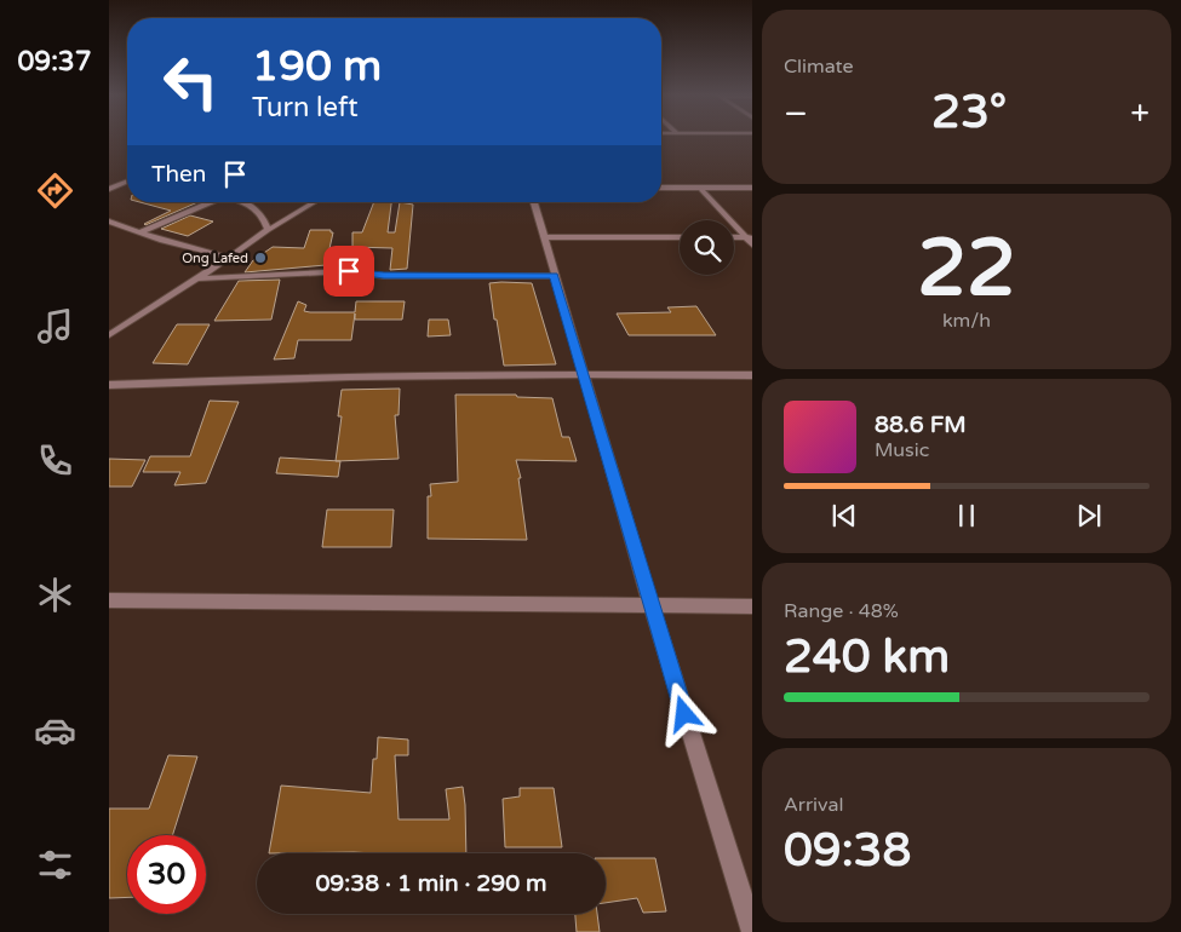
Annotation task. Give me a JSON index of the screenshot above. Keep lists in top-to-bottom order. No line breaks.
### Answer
{"places":["Ong Lafed"],"page":{"tabs":"09:37","tile":["Climate",["22","km/h"],["Range · 48%","240 km"],["Arrival","09:38"]],"turn":["190 m","Turn left"],"heat":["−","23°","+"],"then":"Then","song":["88.6 FM","Music"],"limit":"30","trip":"09:38 · 1 min · 290 m"}}
